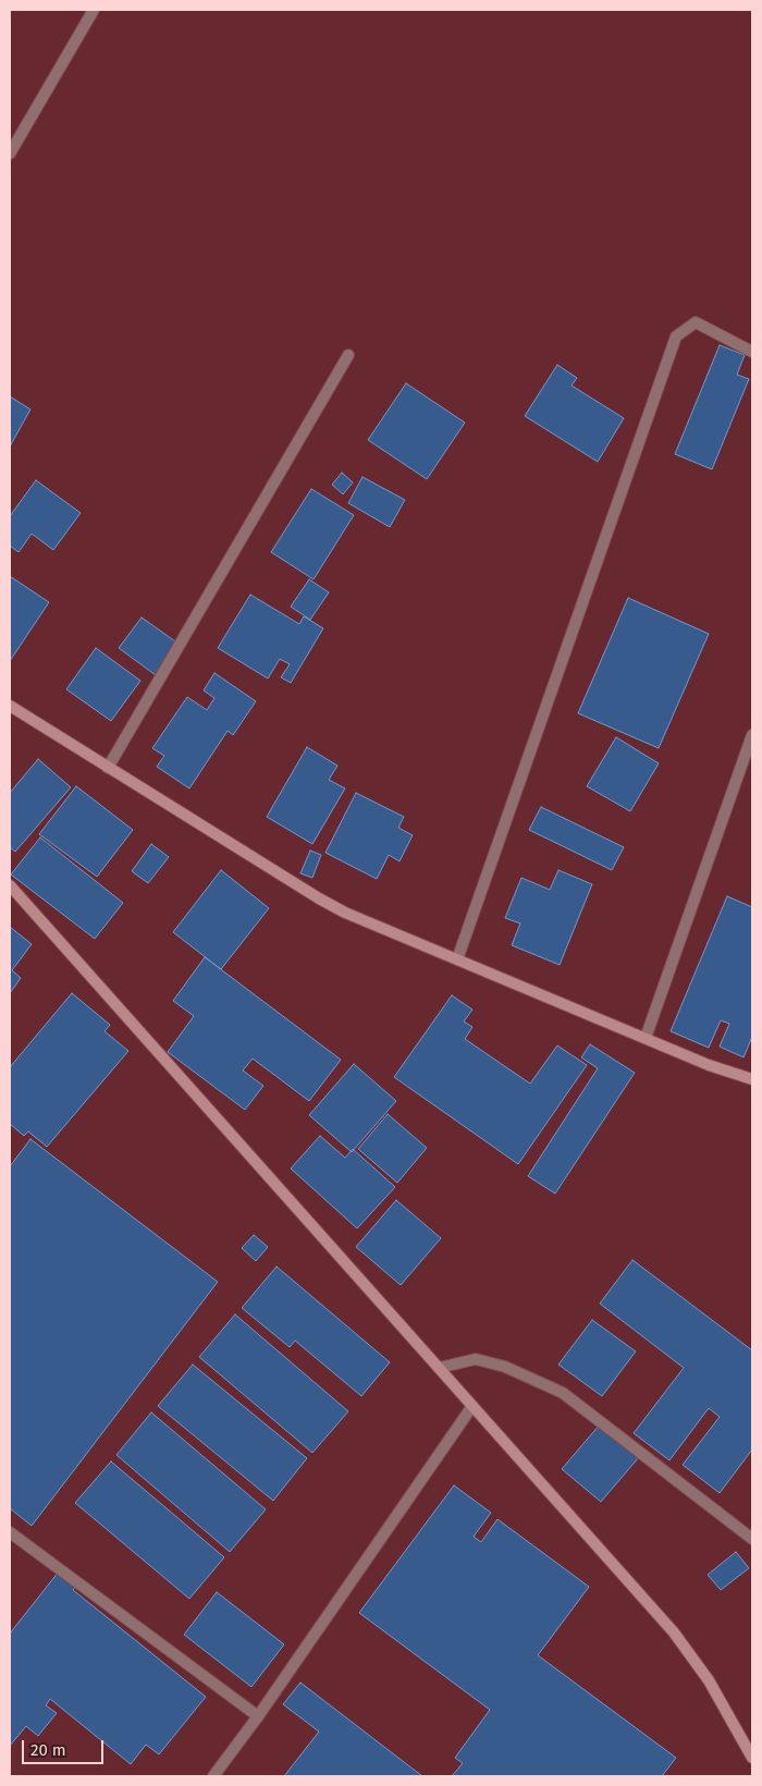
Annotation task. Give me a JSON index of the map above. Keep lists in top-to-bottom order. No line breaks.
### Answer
{"scale_bar":"20 m"}
